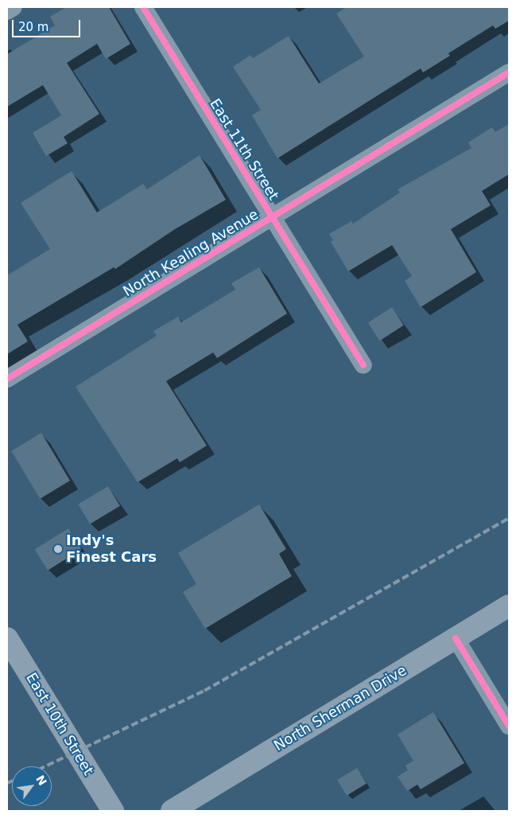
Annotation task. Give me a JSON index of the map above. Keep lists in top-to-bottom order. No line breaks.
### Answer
{"streets":{"main road":["North Sherman Drive","East 10th Street"],"street":["East 11th Street","North Kealing Avenue"]},"crossings":[["East 11th Street","North Kealing Avenue"]],"places":["Indy's Finest Cars"],"scale_bar":"20 m","north":"top right"}
